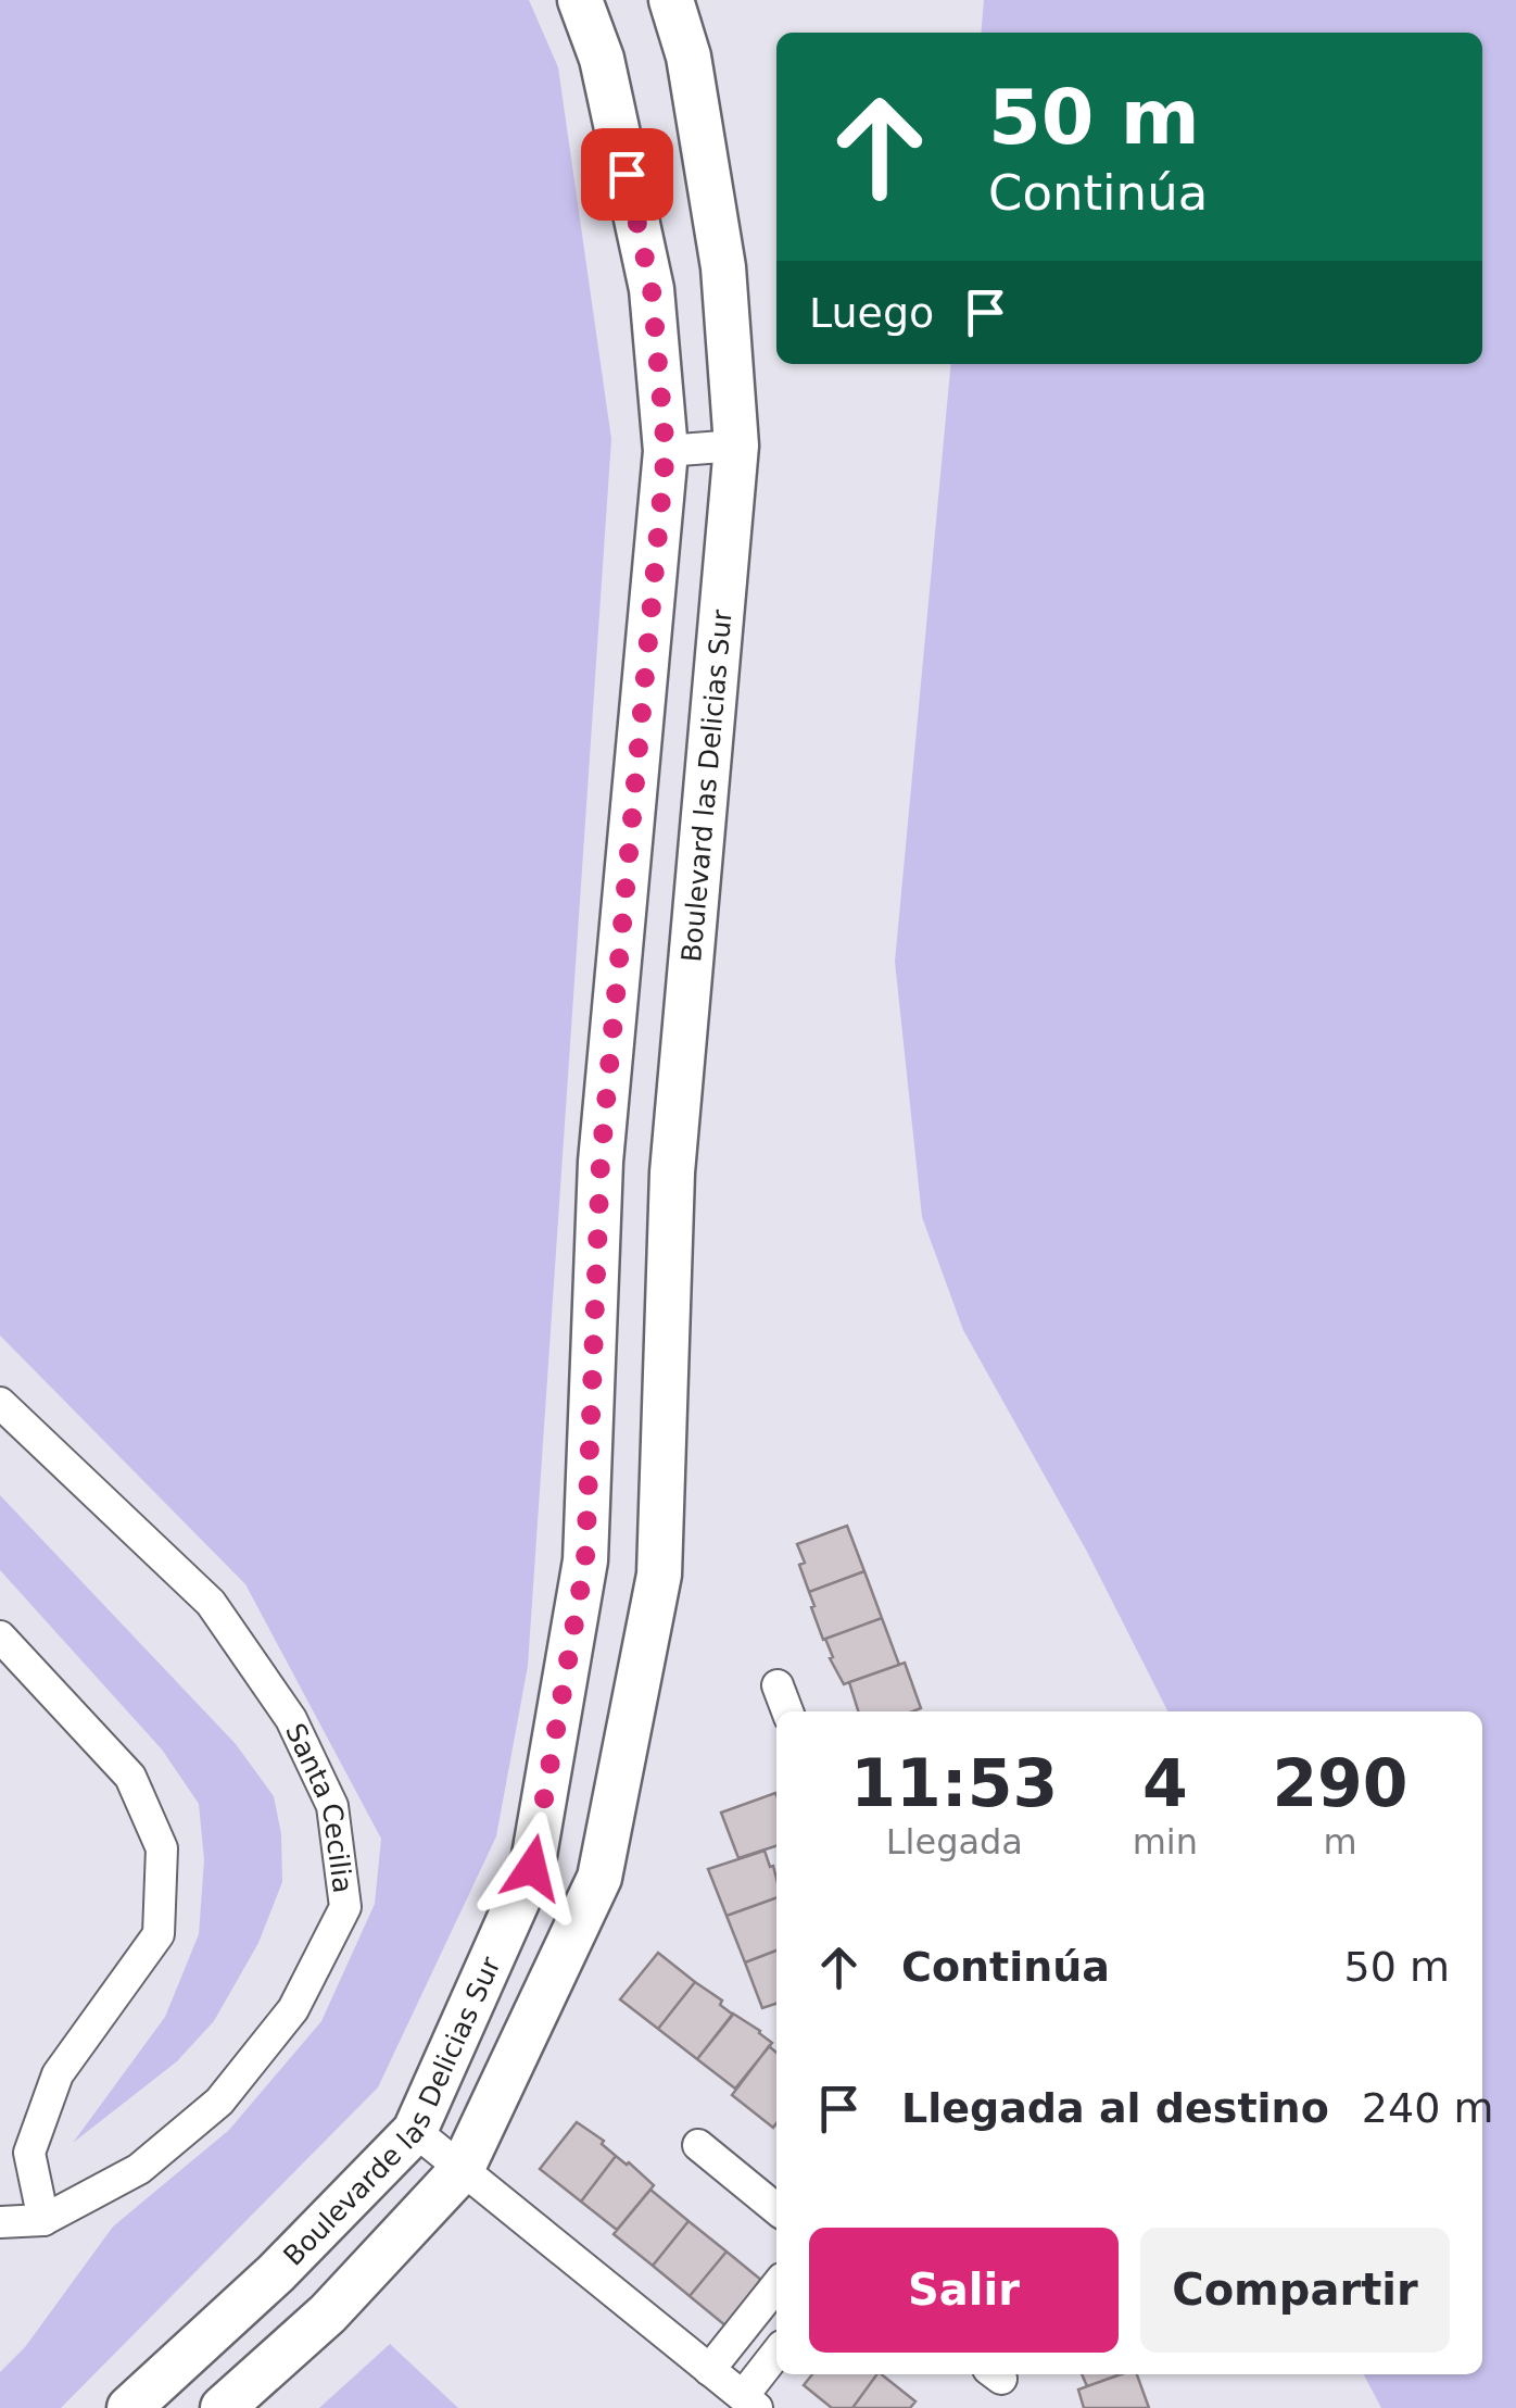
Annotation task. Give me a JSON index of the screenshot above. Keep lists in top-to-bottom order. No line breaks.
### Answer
{"streets":{"main road":["Boulevard las Delicias Sur","Boulevarde las Delicias Sur"],"street":["Santa Cecilia"]},"page":{"turn":["50 m","Continúa"],"then":"Luego","eta":["11:53","Llegada","4","min","290","m"],"list":[{"name":"Continúa","value":"50 m"},{"name":"Llegada al destino","value":"240 m"}],"buttons":["Salir","Compartir"]}}
